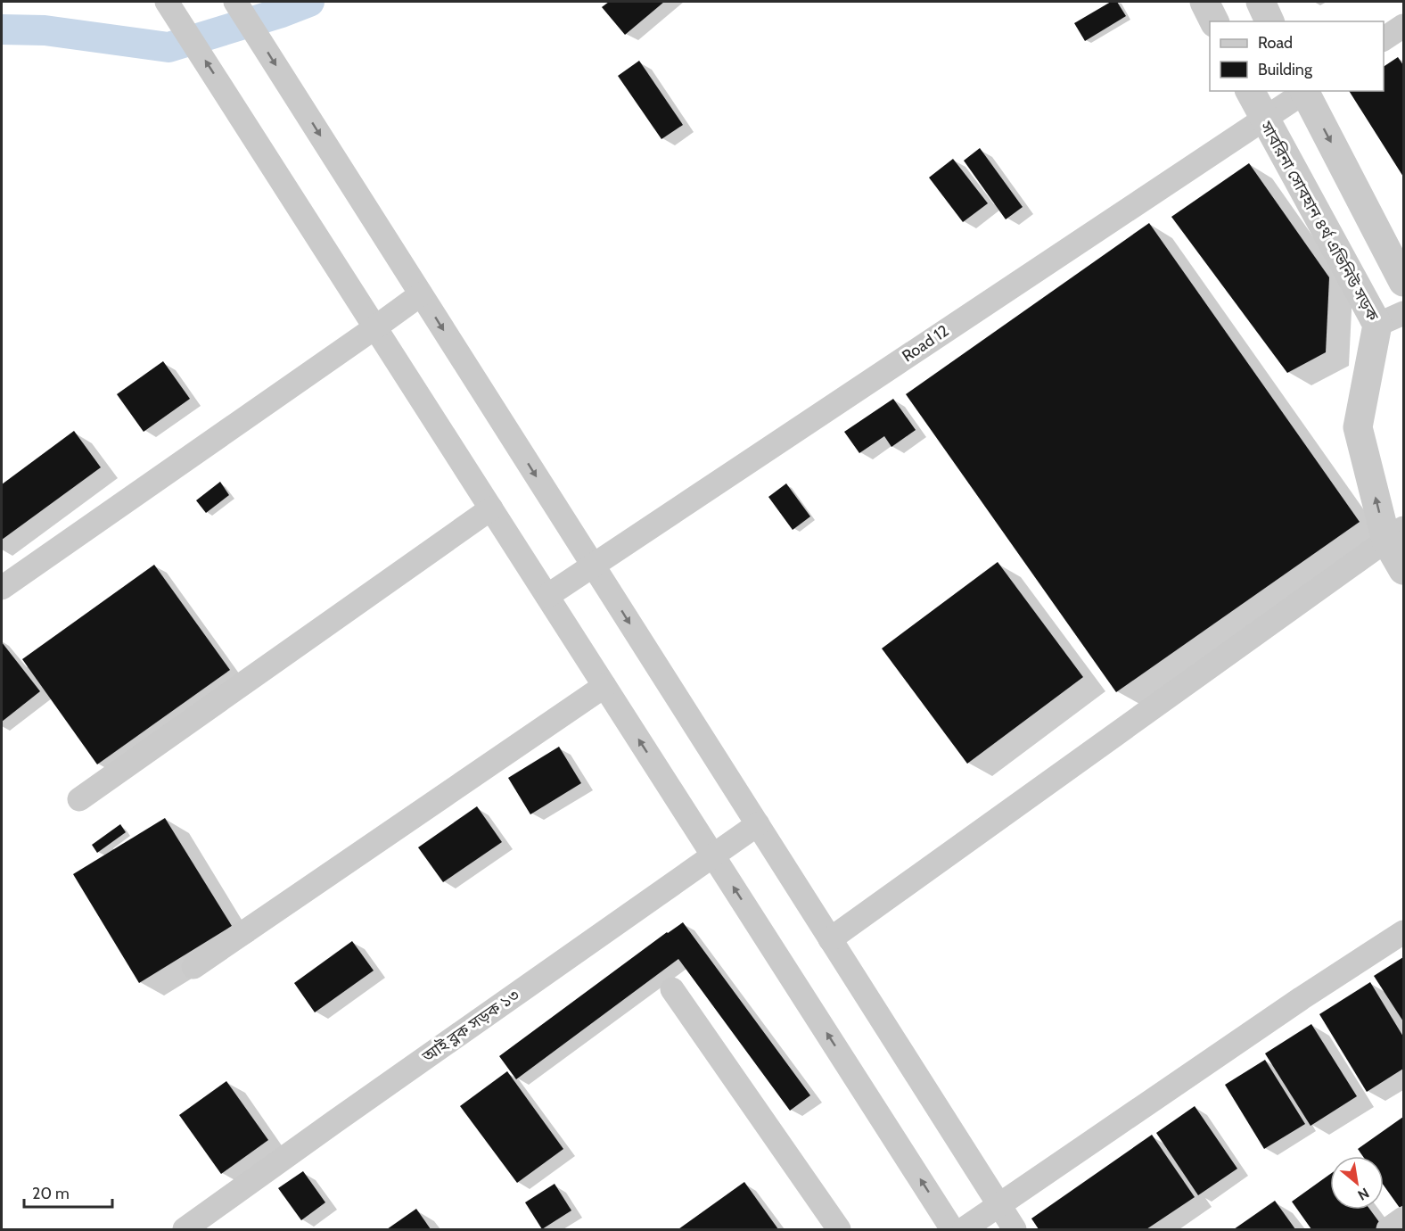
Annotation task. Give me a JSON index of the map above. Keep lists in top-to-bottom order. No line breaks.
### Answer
{"streets":{"street":["সাবরিনা সোবহান ৪র্থ এভিনিউ সড়ক","Road 12","আই ব্লক সড়ক ১৩"]},"crossings":[["সাবরিনা সোবহান ৪র্থ এভিনিউ সড়ক","Road 12"]],"one_way":["সাবরিনা সোবহান ৪র্থ এভিনিউ সড়ক"],"legend":["Road","Building"],"scale_bar":"20 m","north":"bottom right"}
